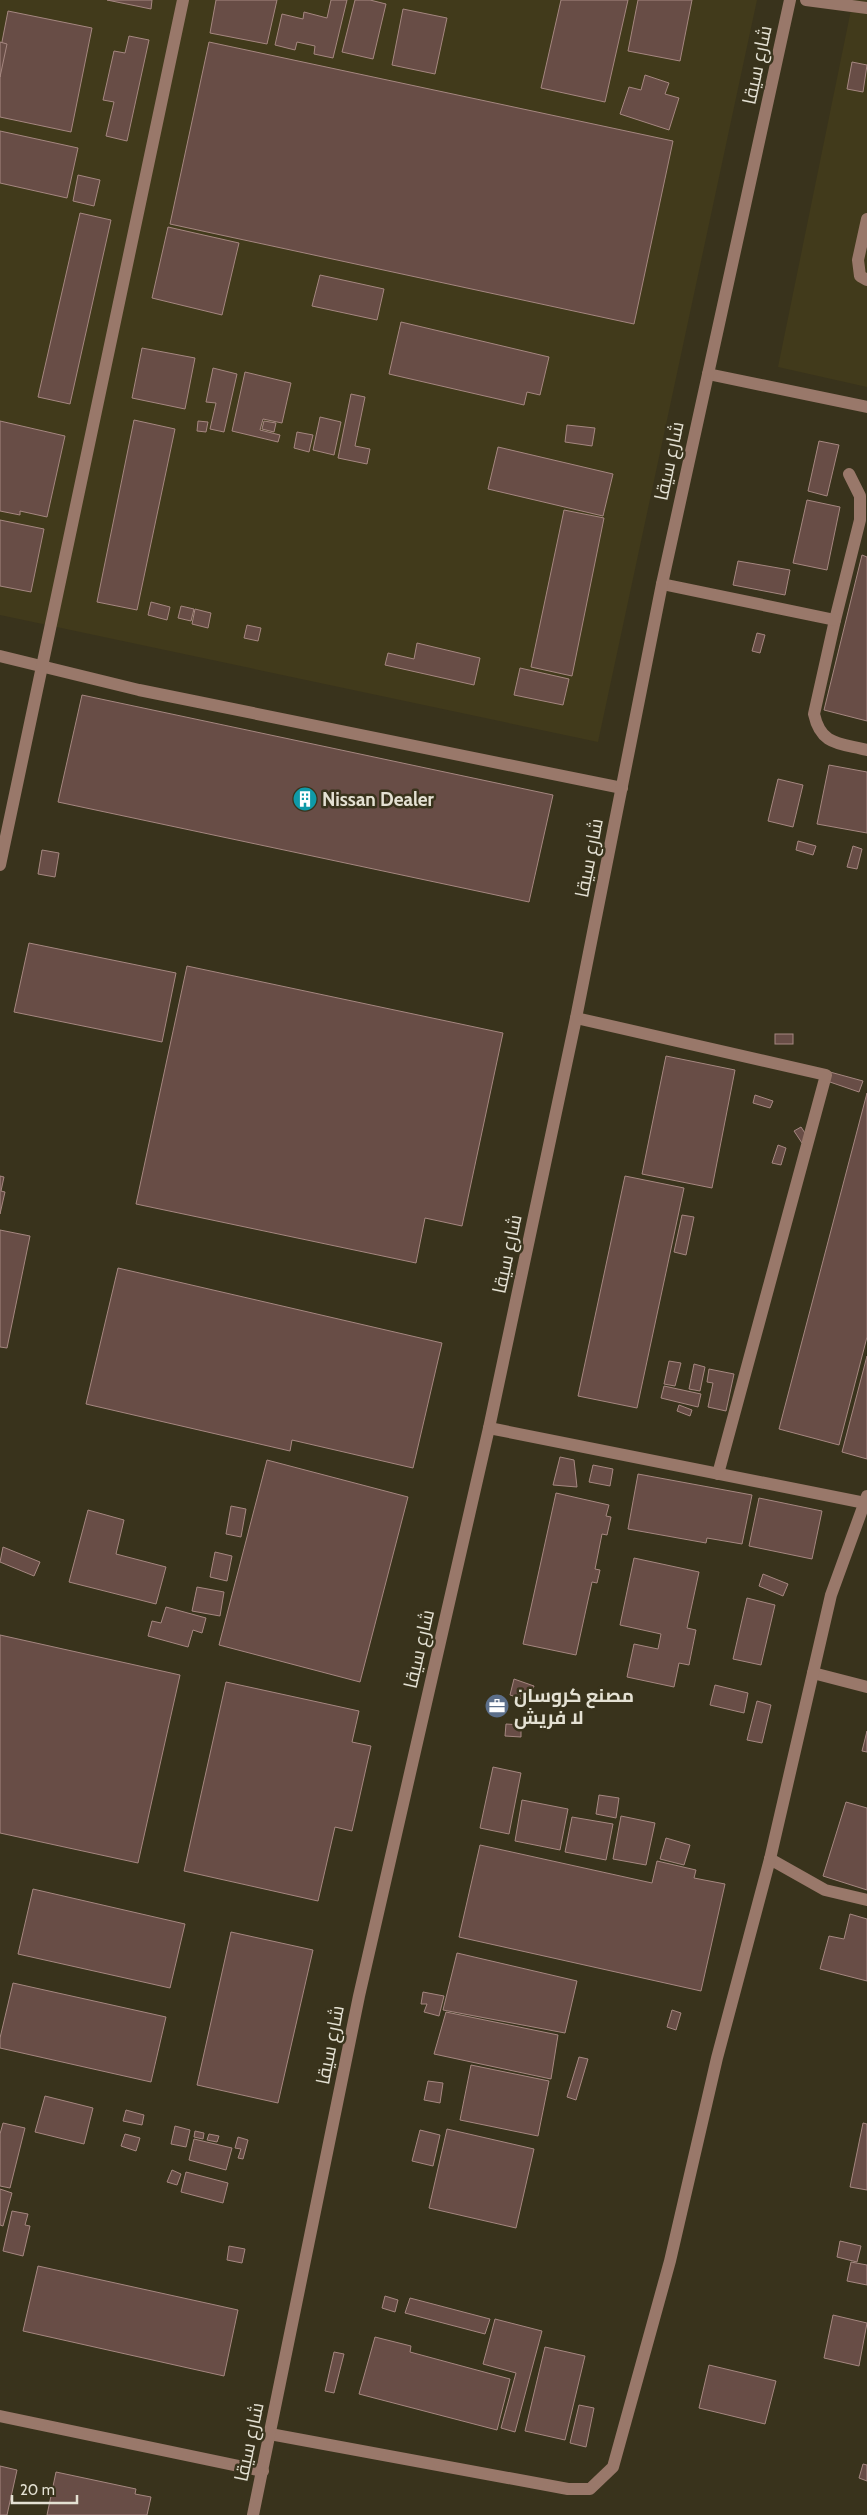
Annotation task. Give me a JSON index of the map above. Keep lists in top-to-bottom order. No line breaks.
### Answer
{"streets":{"street":["شارع سيقا"]},"places":{"building":["Nissan Dealer"],"office":["مصنع كروسان لا فريش"]},"scale_bar":"20 m"}
